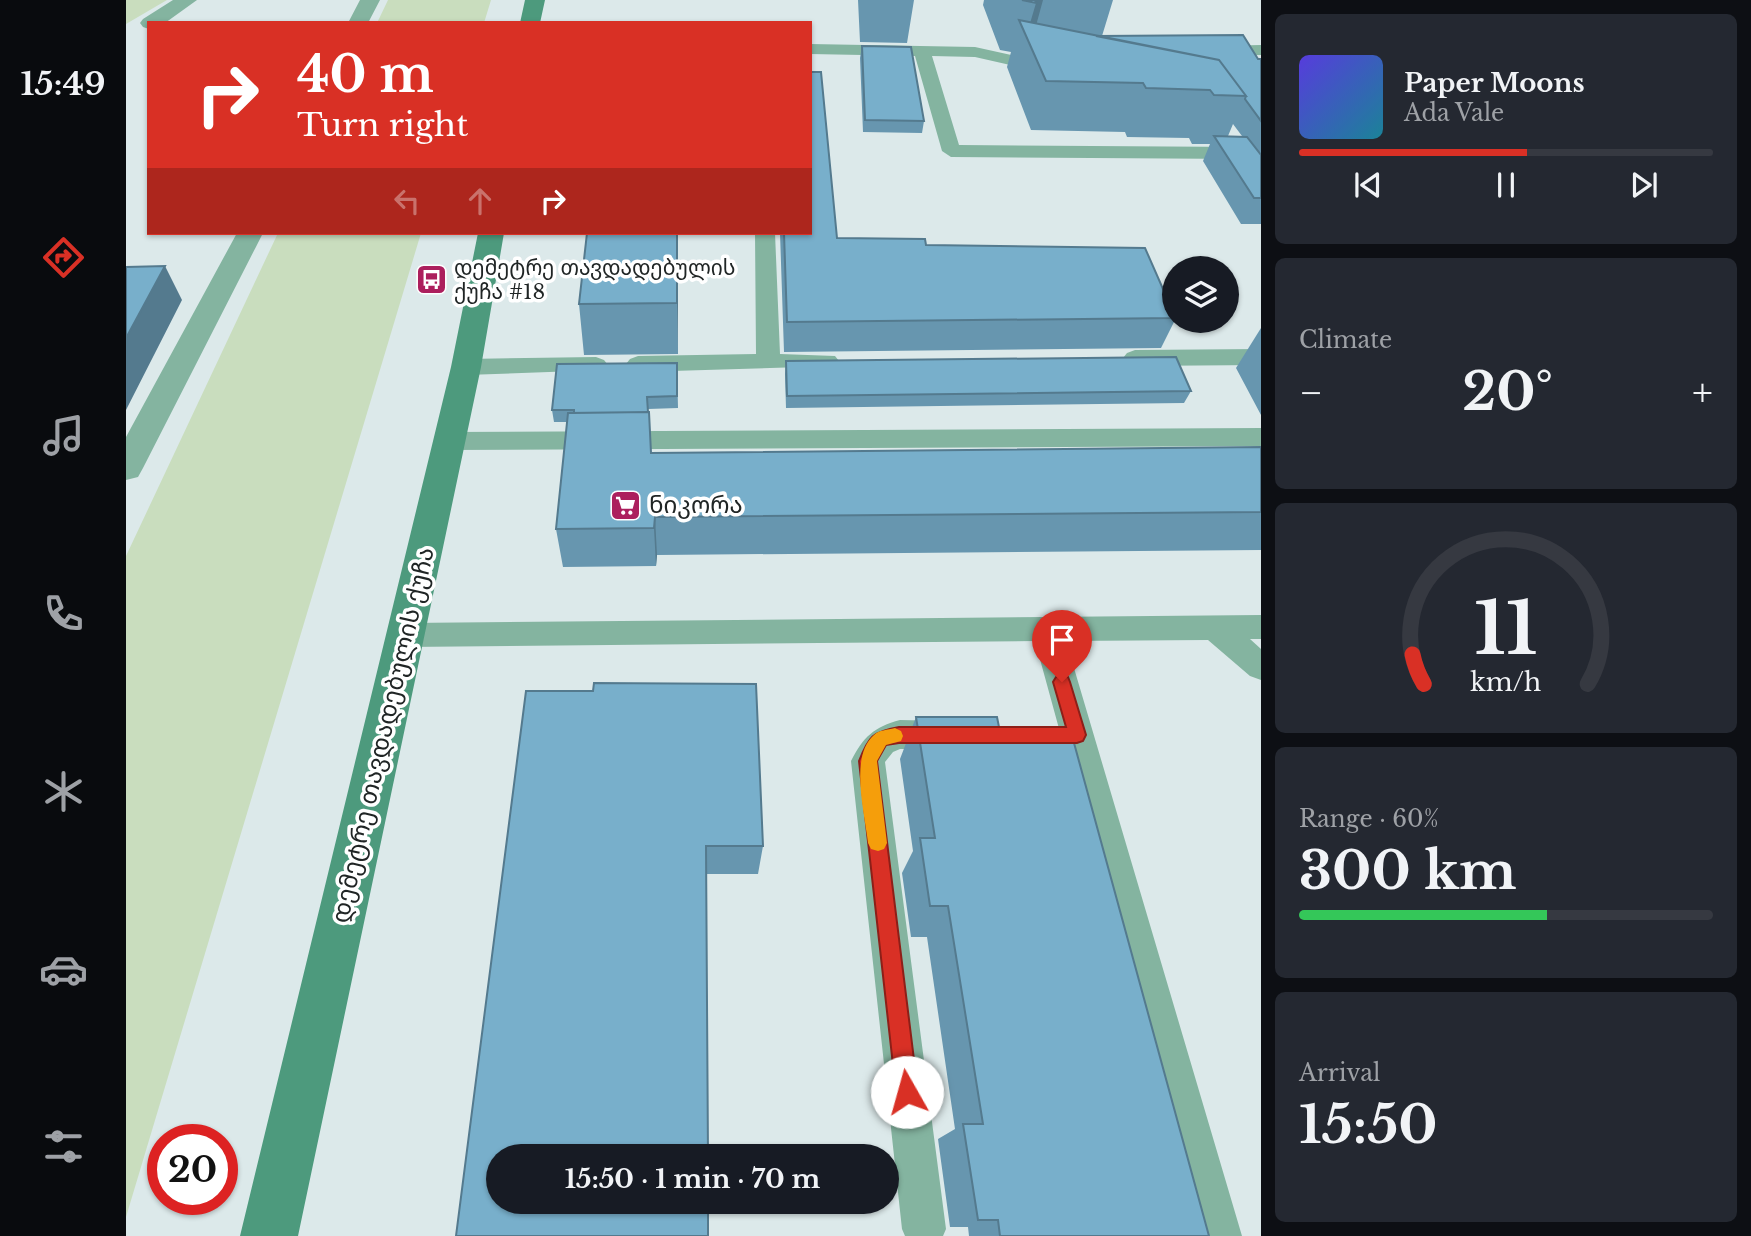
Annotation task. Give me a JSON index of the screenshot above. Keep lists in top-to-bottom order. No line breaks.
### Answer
{"streets":{"main road":["დემეტრე თავდადებულის ქუჩა"]},"places":{"bus stop":["დემეტრე თავდადებულის ქუჩა #18"],"supermarket":["ნიკორა"]},"page":{"tabs":"15:49","turn":["40 m","Turn right"],"song":["Paper Moons","Ada Vale"],"tile":["Climate",["Range · 60%","300 km"],["Arrival","15:50"]],"heat":["−","20°","+"],"limit":"20","trip":"15:50 · 1 min · 70 m","gauge":["11","km/h"]}}
